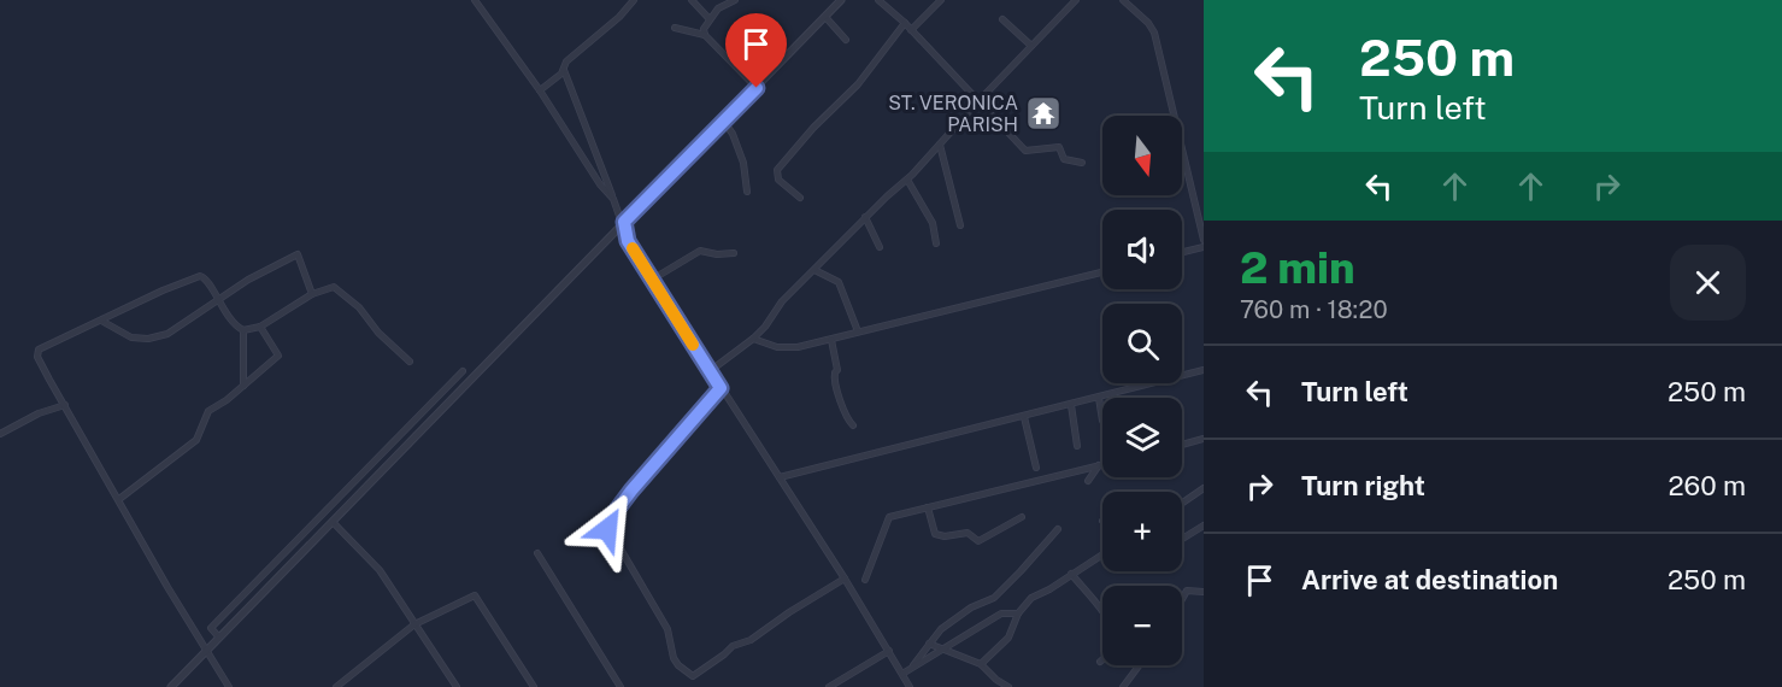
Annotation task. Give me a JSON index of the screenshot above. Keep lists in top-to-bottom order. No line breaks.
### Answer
{"places":{"temple":["ST. VERONICA PARISH"]},"north":"bottom","page":{"turn":["250 m","Turn left"],"map_buttons":["+","−"],"heading":["2 min","760 m · 18:20"],"list":[{"name":"Turn left","value":"250 m"},{"name":"Turn right","value":"260 m"},{"name":"Arrive at destination","value":"250 m"}]}}
